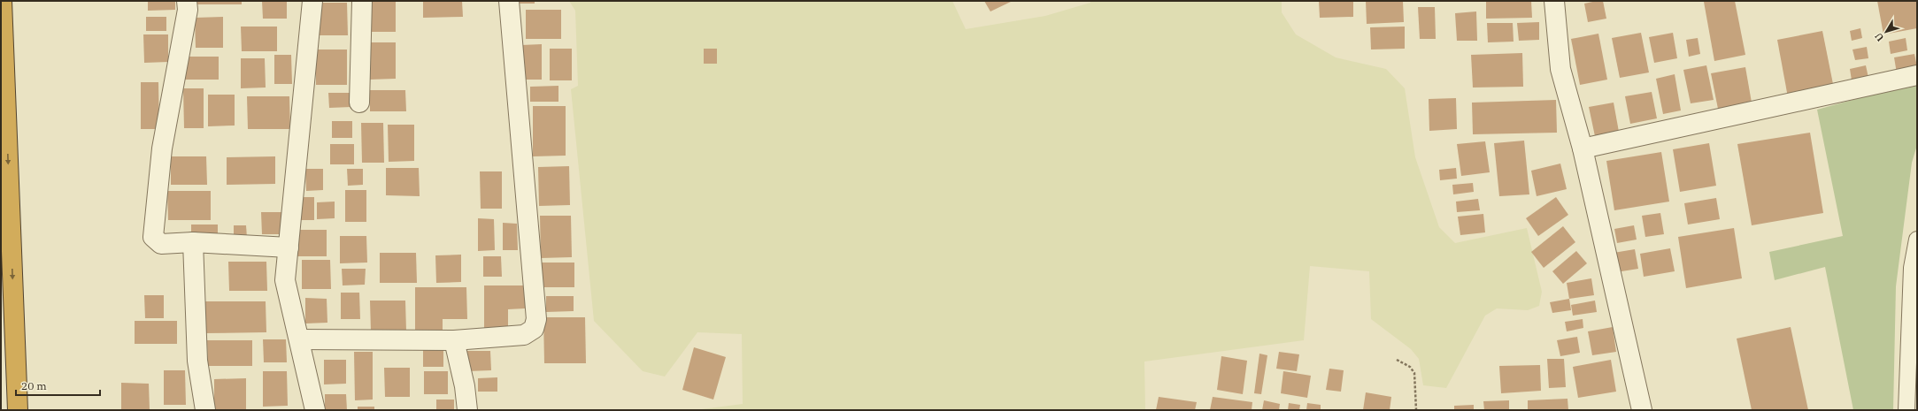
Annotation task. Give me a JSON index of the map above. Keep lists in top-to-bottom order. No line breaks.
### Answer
{"scale_bar":"20 m","north":"bottom left"}
